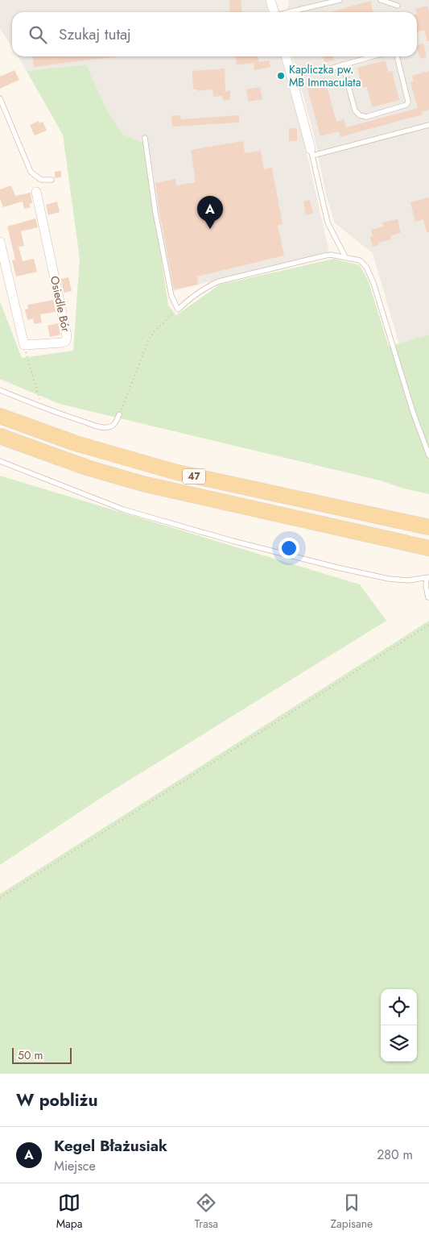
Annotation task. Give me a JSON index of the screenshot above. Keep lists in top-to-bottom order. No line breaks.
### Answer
{"streets":{"main road":["47"],"street":["Osiedle Bór"]},"places":["Kapliczka pw. MB Immaculata"],"scale_bar":"50 m","page":{"search":"Szukaj tutaj","pins":"A","scale":"50 m","heading":"W pobliżu","list":[{"mark":"A","name":"Kegel Błażusiak","note":"Miejsce","value":"280 m"}],"nav":["Mapa","Trasa","Zapisane"]}}
